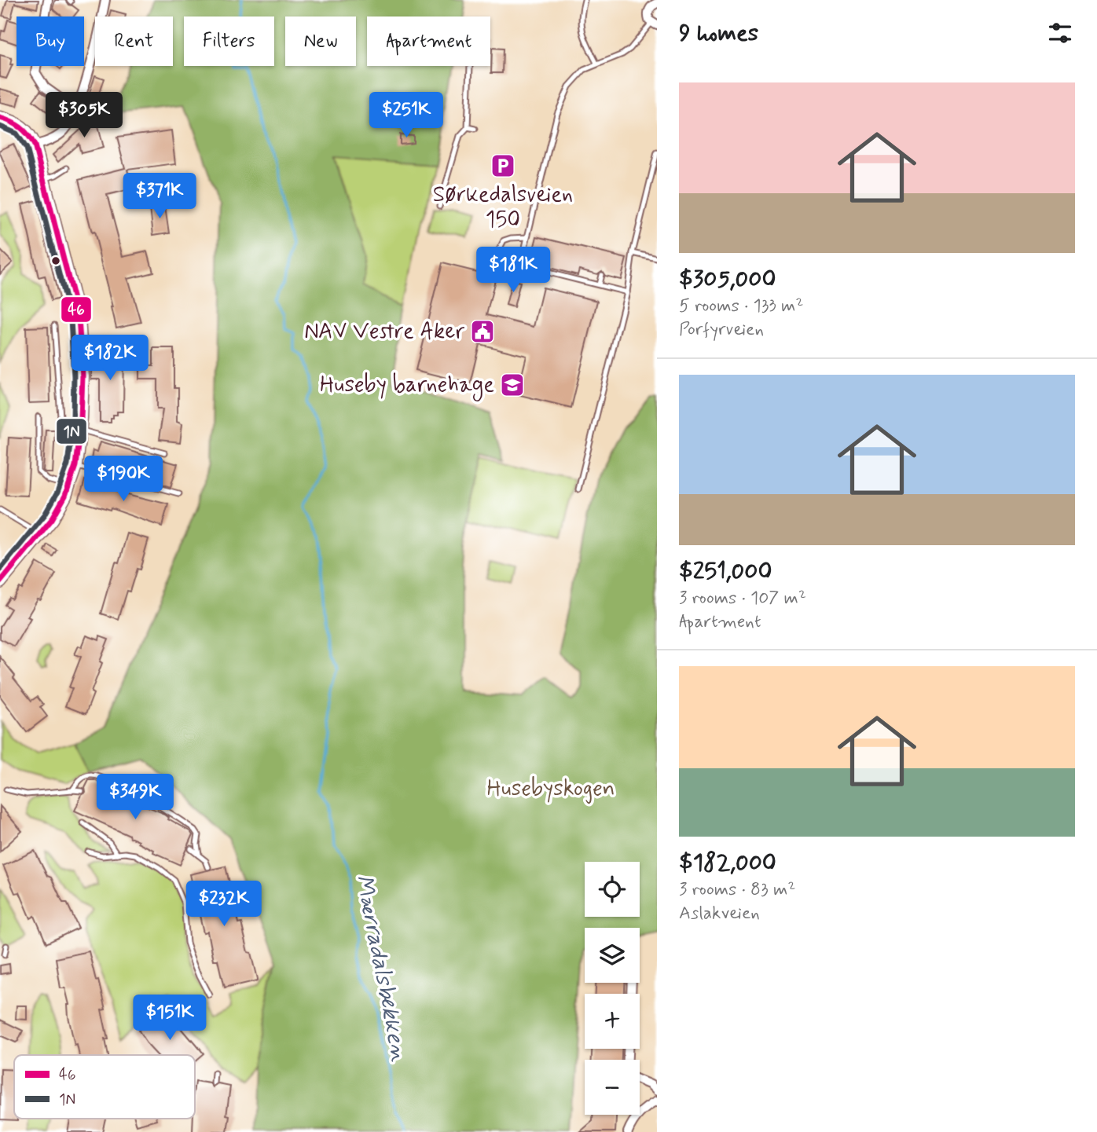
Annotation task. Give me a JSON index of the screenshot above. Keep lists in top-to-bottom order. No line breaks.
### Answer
{"water":["Mærradalsbekken"],"parks":["Husebyskogen"],"places":{"parking":["Sørkedalsveien 150"],"public building":["NAV Vestre Aker"],"school or university":["Huseby barnehage"]},"lines":["transit line 46","transit line 1N"],"legend":["46","1N"],"page":{"heading":"9 homes","chip":["Buy","Rent","Filters","New","Apartment"],"list":[{"name":"$305,000","note":"5 rooms · 133 m² · Porfyrveien"},{"name":"$251,000","note":"3 rooms · 107 m² · Apartment"},{"name":"$182,000","note":"3 rooms · 83 m² · Aslakveien"}],"price":["$305K","$251K","$371K","$181K","$182K","$190K","$349K","$232K","$151K"],"map_buttons":["+","−"]}}
